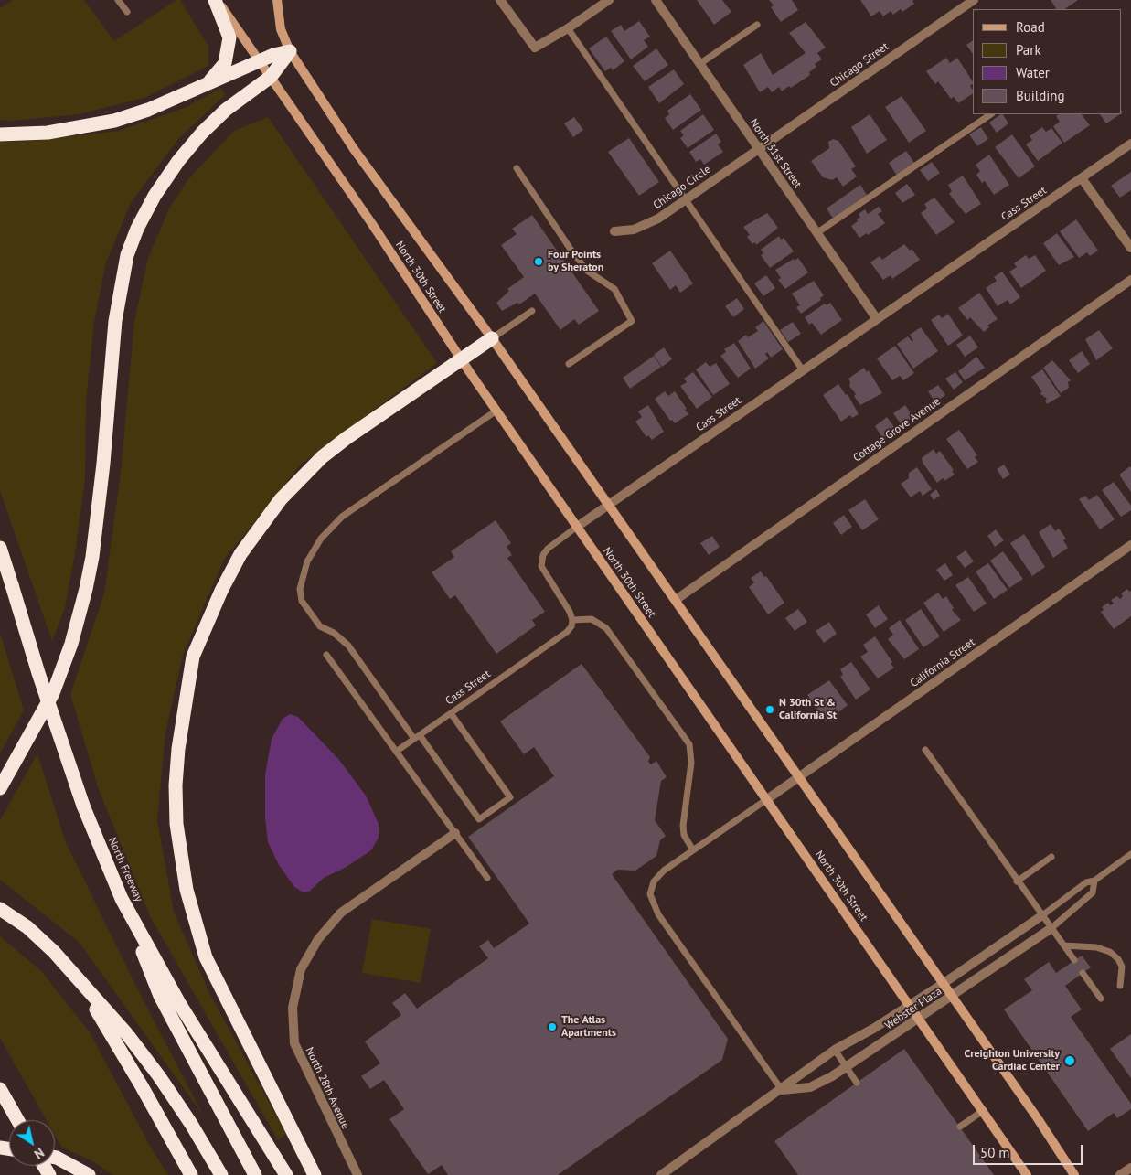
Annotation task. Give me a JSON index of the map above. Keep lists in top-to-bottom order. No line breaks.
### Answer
{"streets":{"highway":["North Freeway"],"main road":["North 30th Street"],"street":["Chicago Street","North 31st Street","Chicago Circle","Cass Street","Cottage Grove Avenue","California Street","Webster Plaza","North 28th Avenue"]},"crossings":[["Chicago Street","North 31st Street"],["Chicago Street","Chicago Circle"],["North 31st Street","Chicago Circle"],["North 31st Street","Cass Street"],["Cass Street","North 30th Street"],["North 30th Street","Cottage Grove Avenue"],["North 30th Street","California Street"],["North 30th Street","Webster Plaza"]],"places":["Four Points by Sheraton","N 30th St & California St","The Atlas Apartments","Creighton University Cardiac Center"],"legend":["Road","Park","Water","Building"],"scale_bar":"50 m","north":"bottom right"}
